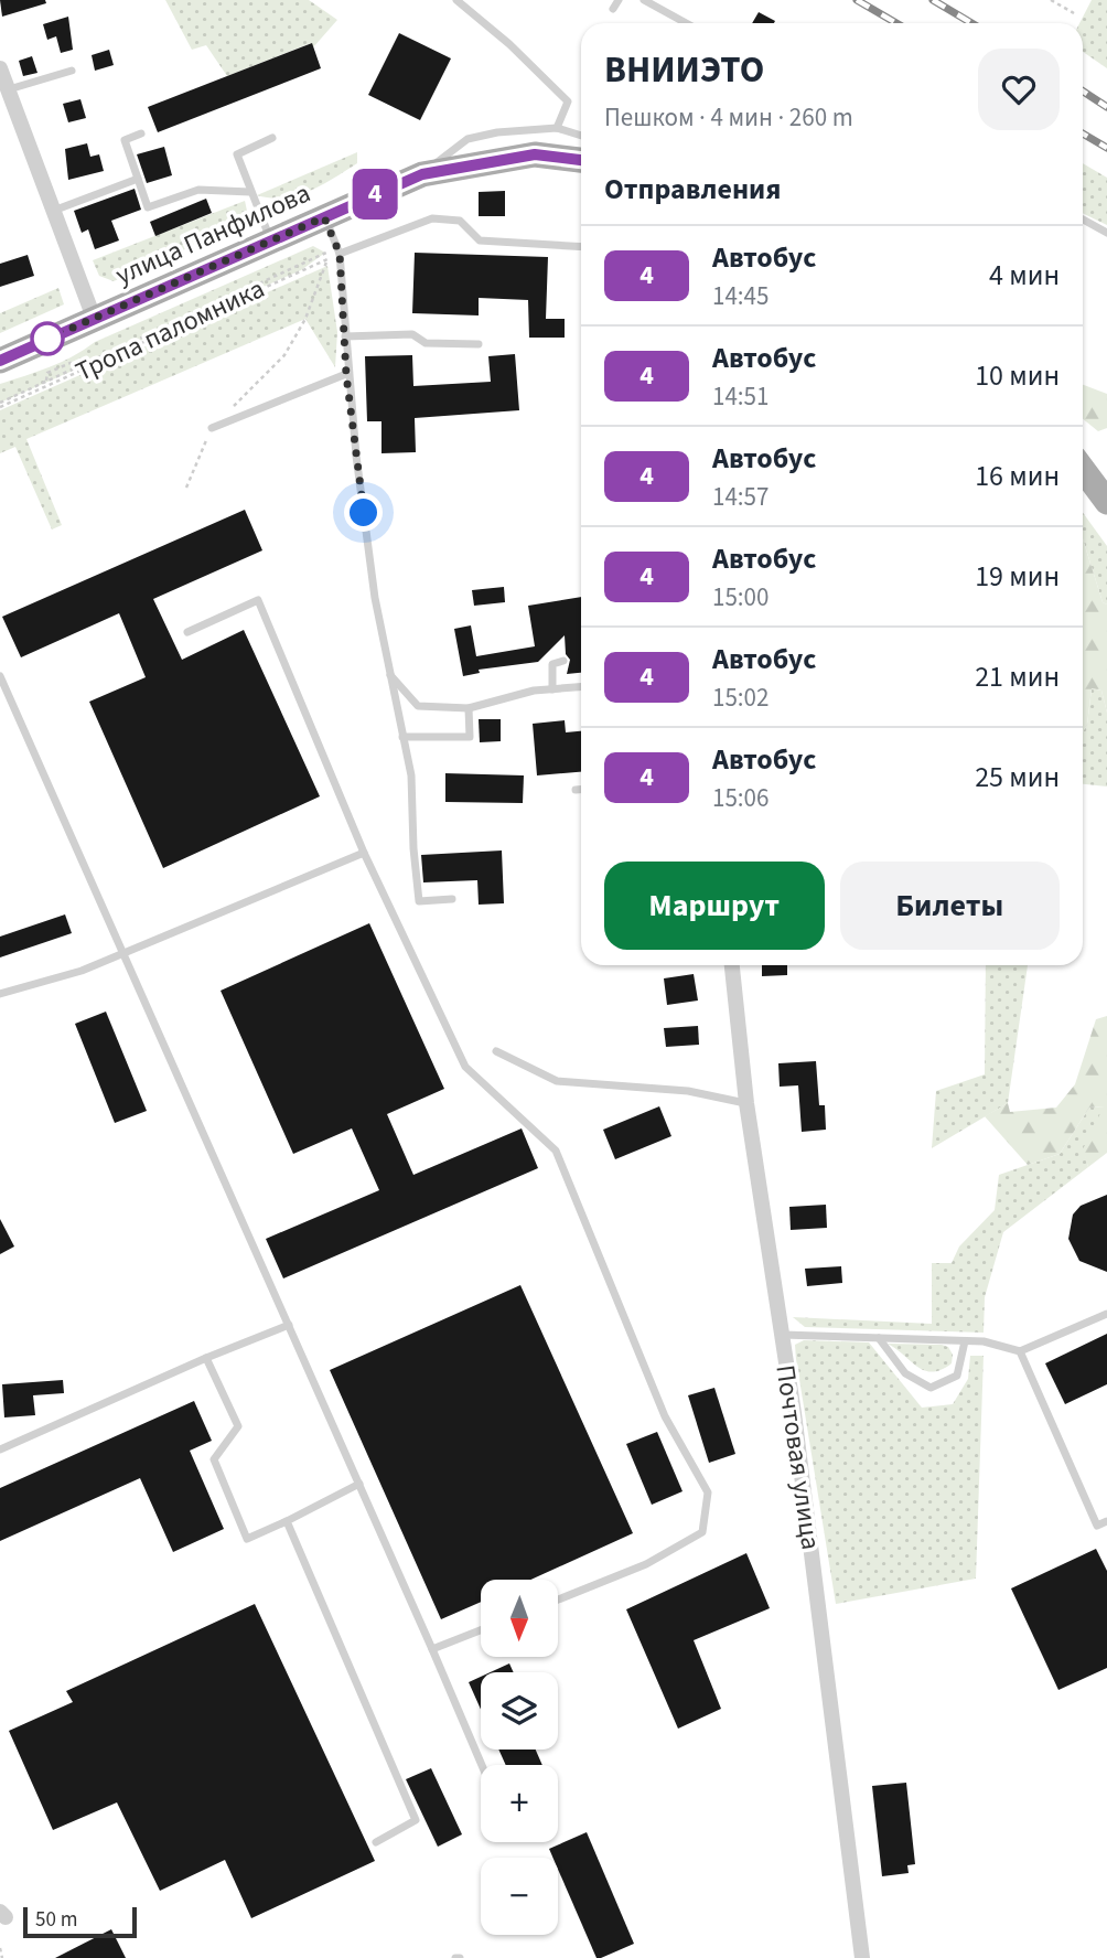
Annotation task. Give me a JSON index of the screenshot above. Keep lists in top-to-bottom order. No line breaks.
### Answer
{"streets":{"main road":["улица Панфилова"],"street":["Почтовая улица"],"path":["Тропа паломника"]},"lines":["bus line 4"],"scale_bar":"50 m","north":"bottom","page":{"on_map":"4","heading":[["ВНИИЭТО","Пешком · 4 мин · 260 m"],"Отправления"],"list":[{"mark":"4","name":"Автобус","note":"14:45","value":"4 мин"},{"mark":"4","name":"Автобус","note":"14:51","value":"10 мин"},{"mark":"4","name":"Автобус","note":"14:57","value":"16 мин"},{"mark":"4","name":"Автобус","note":"15:00","value":"19 мин"},{"mark":"4","name":"Автобус","note":"15:02","value":"21 мин"},{"mark":"4","name":"Автобус","note":"15:06","value":"25 мин"}],"buttons":["Маршрут","Билеты"],"map_buttons":["+","−"],"scale":"50 m"}}
